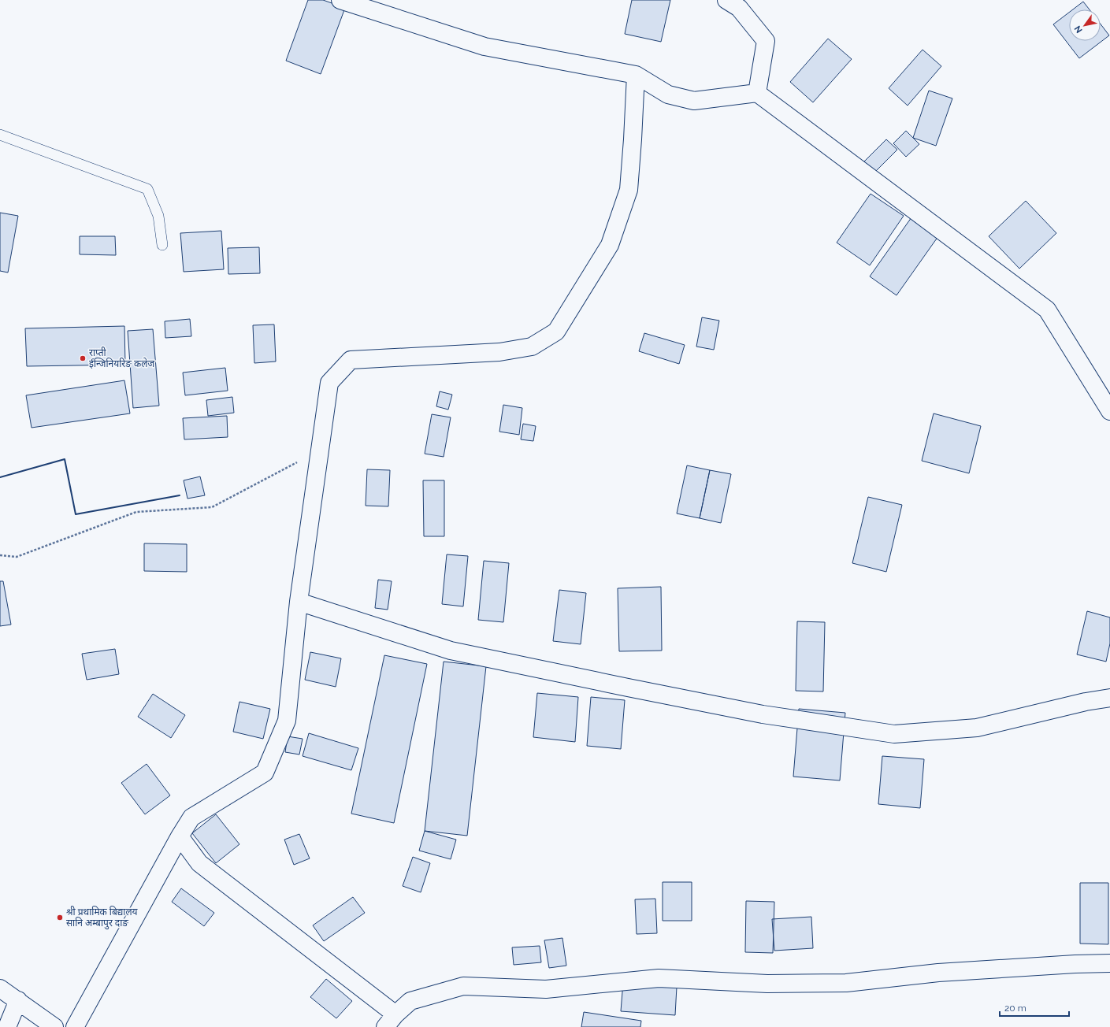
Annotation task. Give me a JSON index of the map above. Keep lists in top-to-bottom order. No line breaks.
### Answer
{"places":["राप्ती ईन्जिनियरिङ कलेज","श्री प्रथामिक बिद्यालय सानि अम्बापुर दाङ"],"scale_bar":"20 m","north":"bottom left"}
